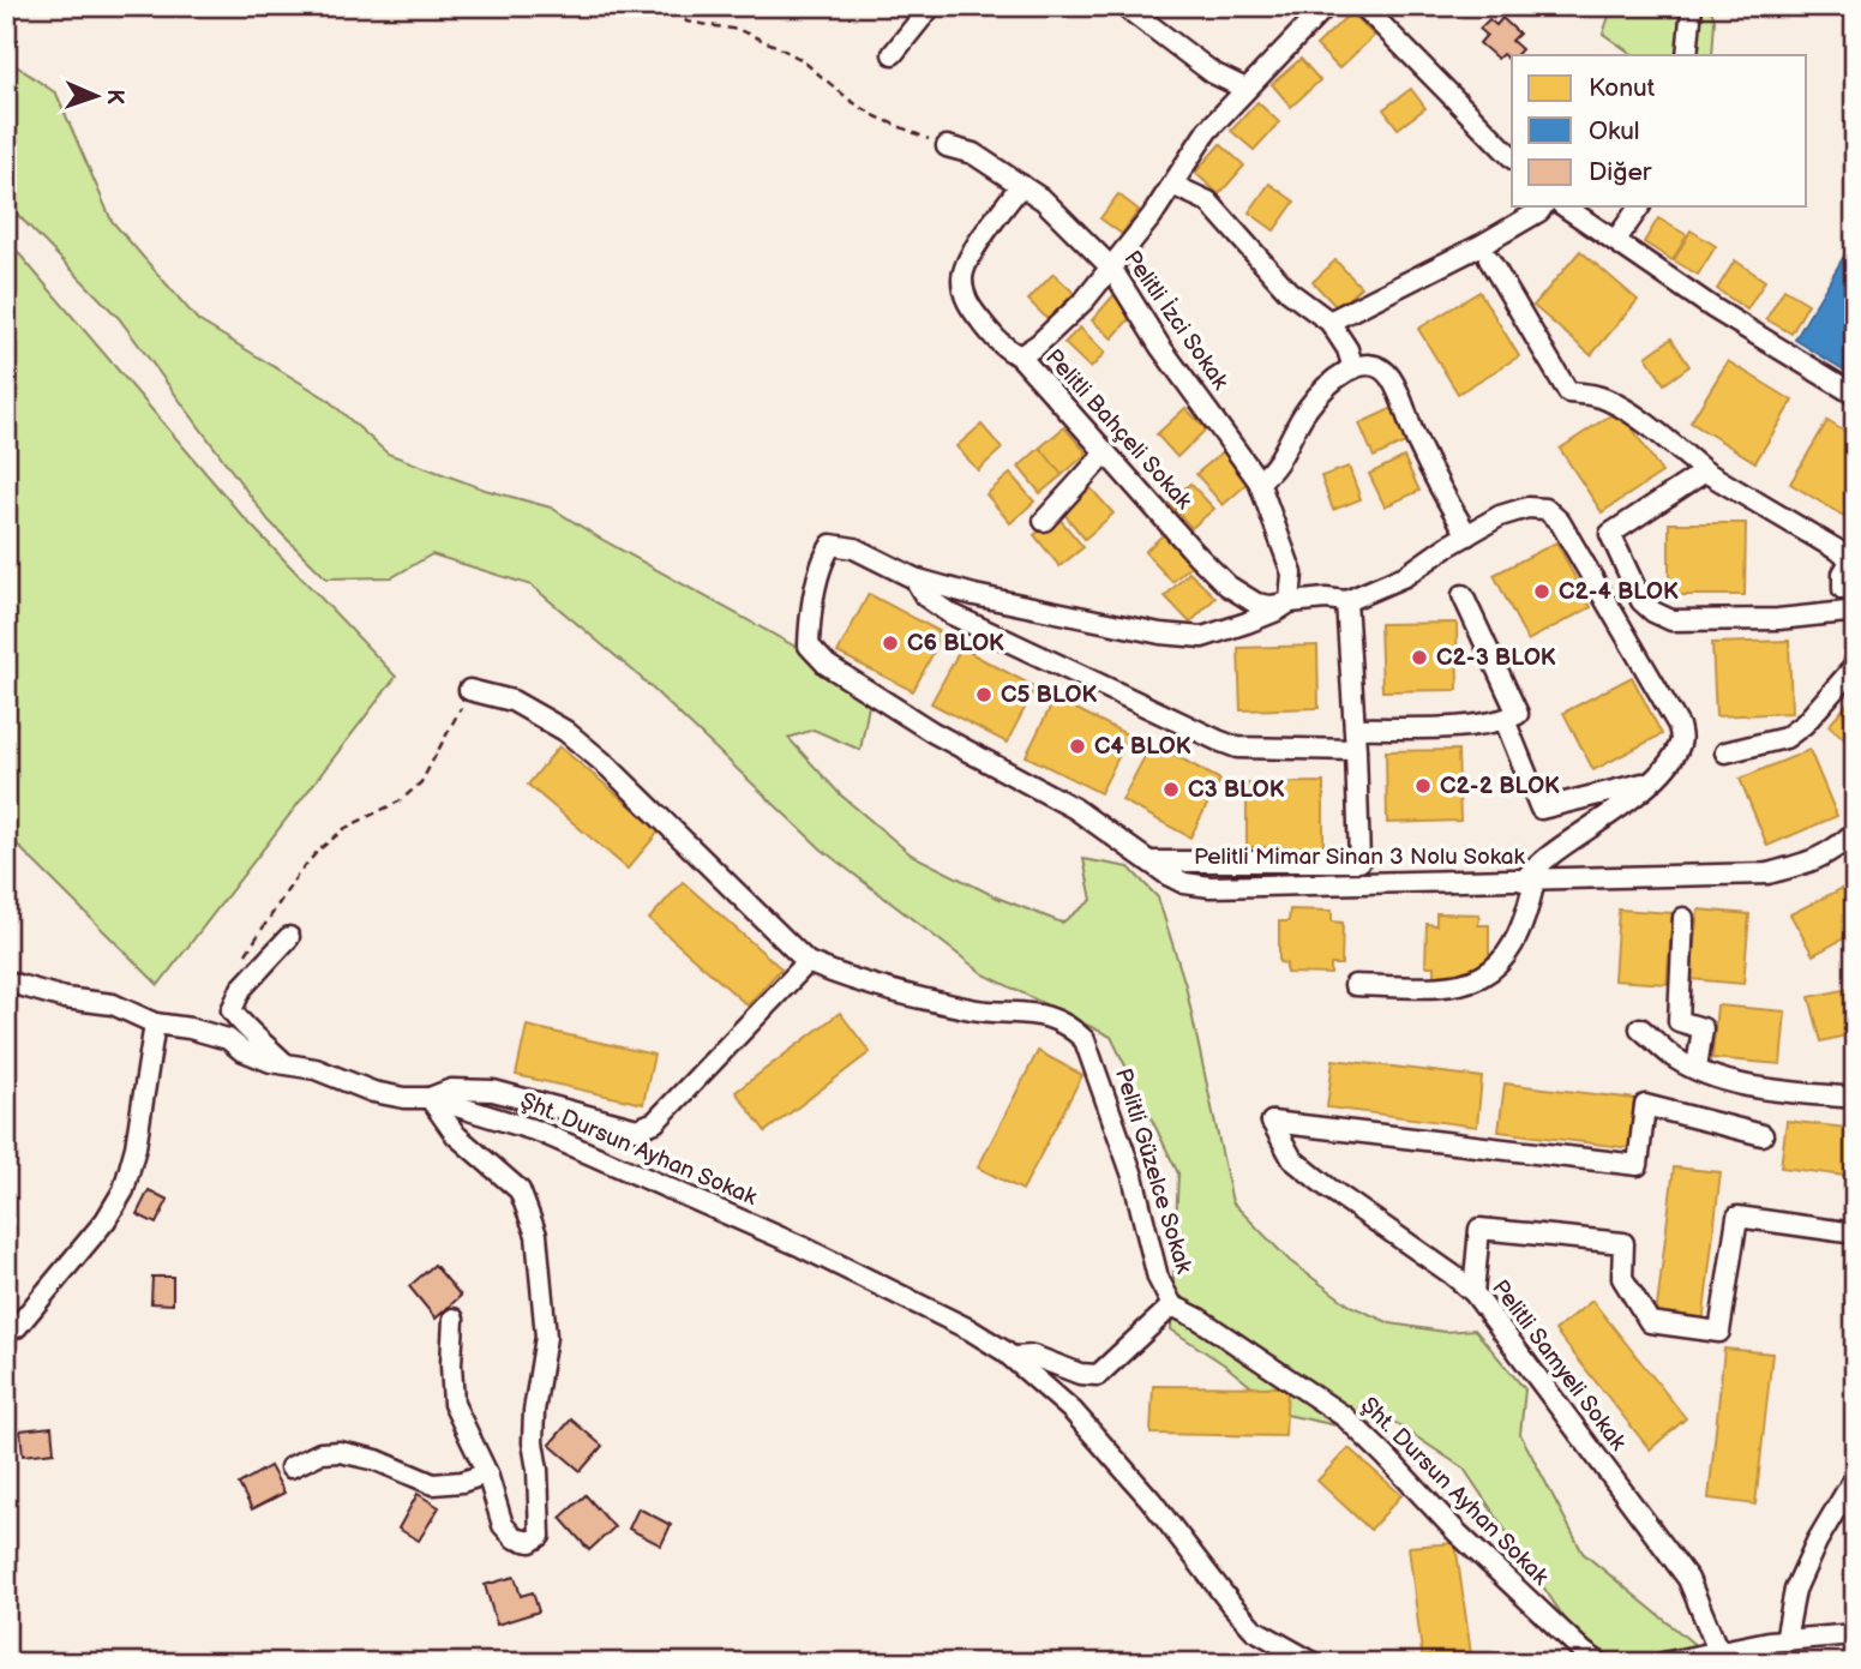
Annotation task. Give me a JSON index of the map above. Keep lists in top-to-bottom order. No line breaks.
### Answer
{"streets":{"street":["Pelitli İzci Sokak","Pelitli Bahçeli Sokak","Pelitli Mimar Sinan 3 Nolu Sokak","Şht. Dursun Ayhan Sokak","Pelitli Güzelce Sokak","Pelitli Samyeli Sokak"]},"crossings":[["Pelitli İzci Sokak","Pelitli Bahçeli Sokak"],["Pelitli Bahçeli Sokak","Pelitli Mimar Sinan 3 Nolu Sokak"],["Şht. Dursun Ayhan Sokak","Pelitli Güzelce Sokak"]],"places":["C2-4 BLOK","C6 BLOK","C2-3 BLOK","C5 BLOK","C4 BLOK","C2-2 BLOK","C3 BLOK"],"legend":["Konut","Okul","Diğer"],"north":"right"}
